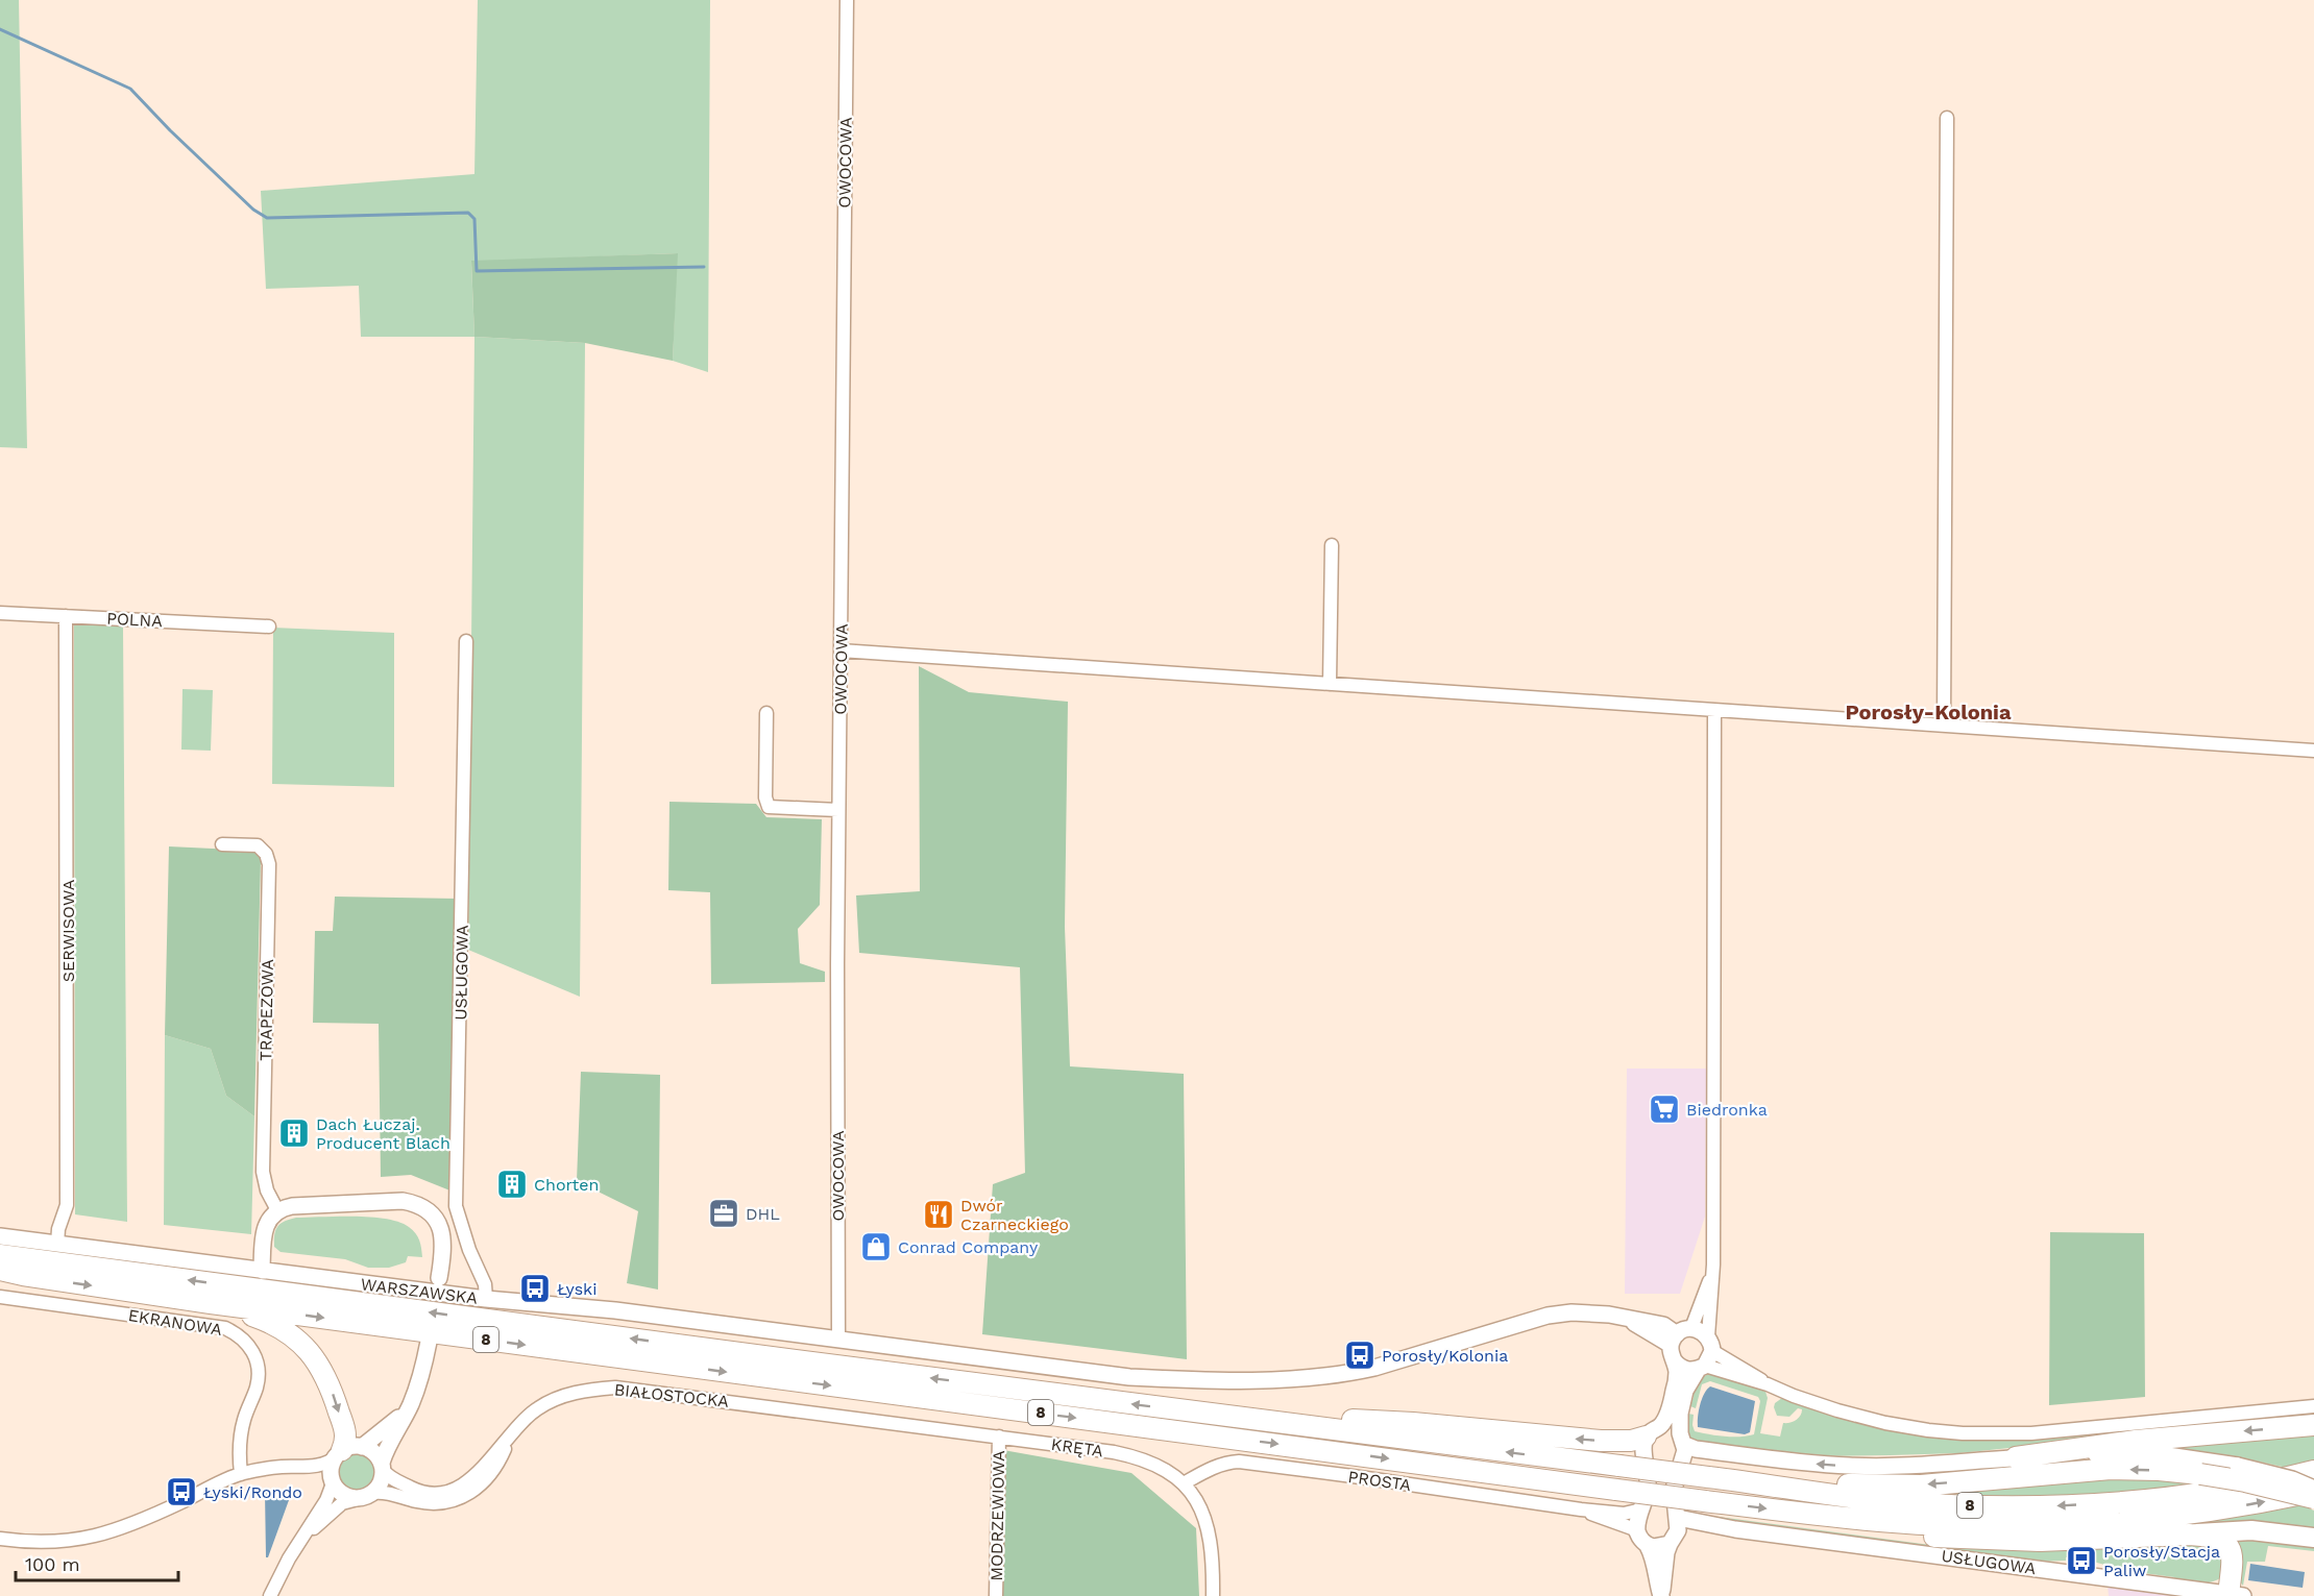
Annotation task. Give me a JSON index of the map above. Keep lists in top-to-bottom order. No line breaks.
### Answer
{"streets":{"highway":["8"],"street":["OWOCOWA","POLNA","SERWISOWA","USŁUGOWA","TRAPEZOWA","WARSZAWSKA","EKRANOWA","BIAŁOSTOCKA","KRĘTA","PROSTA","MODRZEWIOWA"]},"crossings":[["OWOCOWA","WARSZAWSKA"],["POLNA","SERWISOWA"],["SERWISOWA","WARSZAWSKA"],["USŁUGOWA","WARSZAWSKA"],["BIAŁOSTOCKA","KRĘTA"],["KRĘTA","PROSTA"],["KRĘTA","MODRZEWIOWA"]],"districts":["Porosły-Kolonia"],"places":{"supermarket":["Biedronka"],"building":["Dach Łuczaj. Producent Blach","Chorten"],"office":["DHL"],"restaurant":["Dwór Czarneckiego"],"shop":["Conrad Company"],"bus stop":["Łyski","Porosły/Kolonia","Łyski/Rondo","Porosły/Stacja Paliw"]},"scale_bar":"100 m"}
